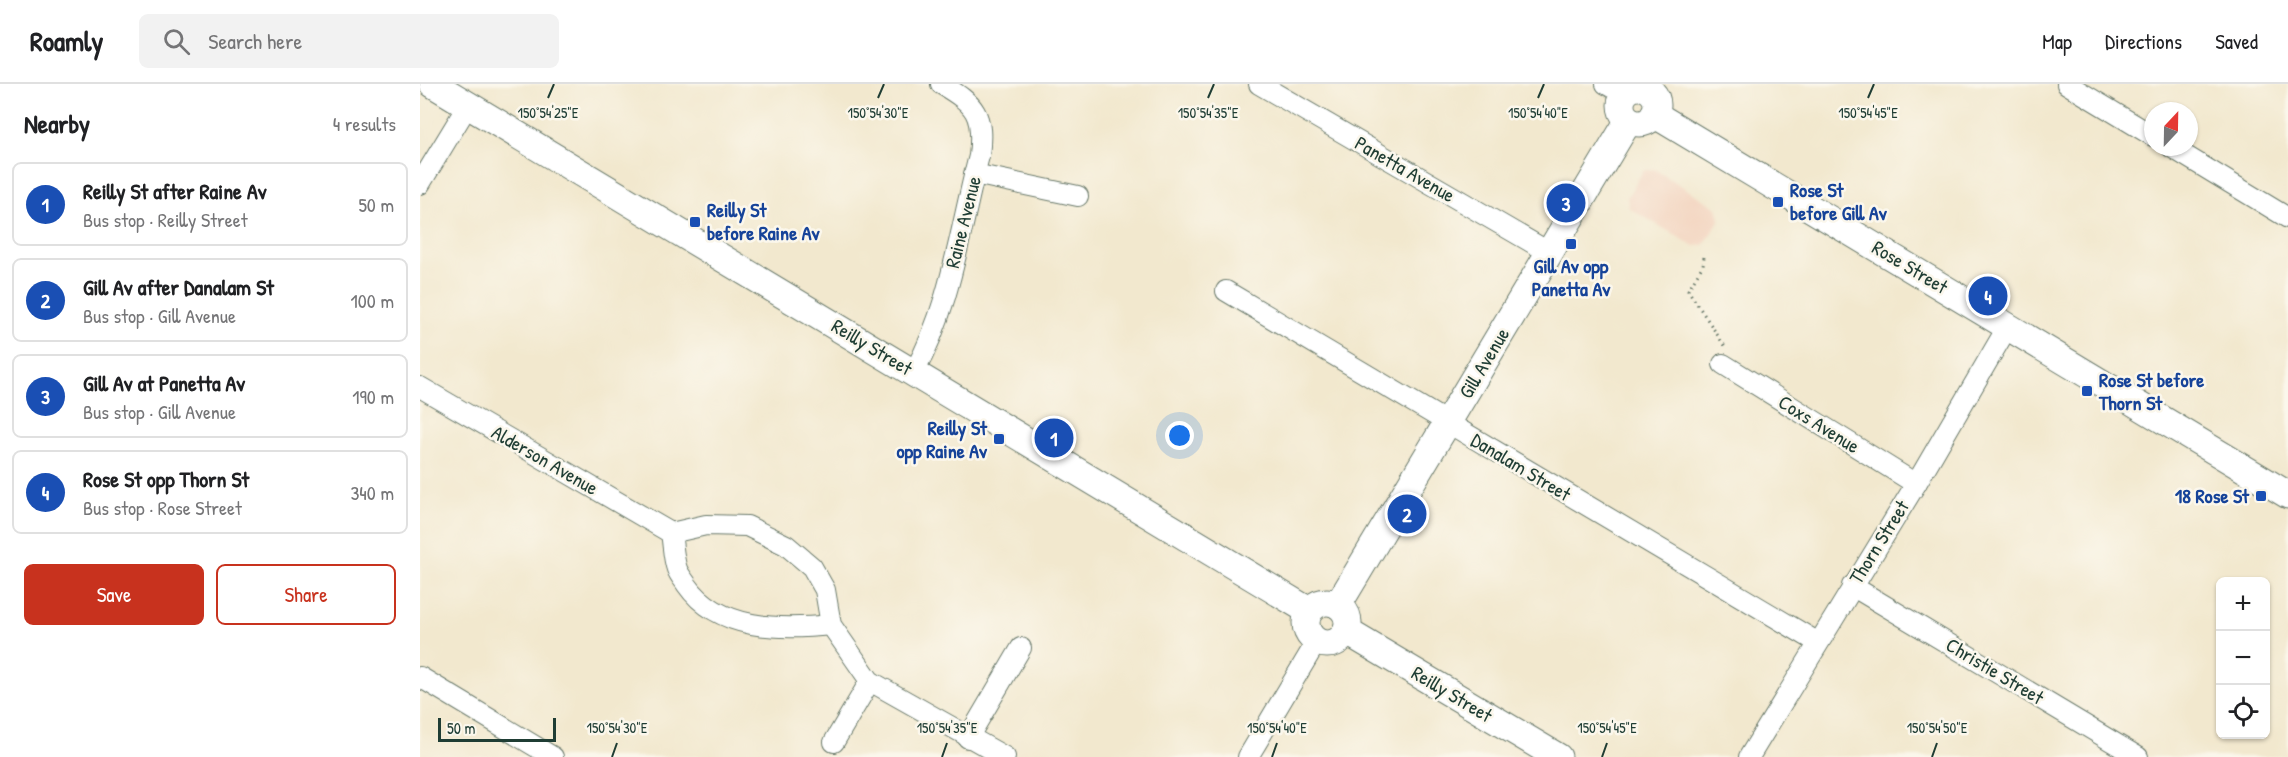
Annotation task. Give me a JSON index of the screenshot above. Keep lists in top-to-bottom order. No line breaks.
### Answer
{"streets":{"main road":["Rose Street","Reilly Street","Gill Avenue"],"street":["Panetta Avenue","Raine Avenue","Coxs Avenue","Alderson Avenue","Danalam Street","Thorn Street","Christie Street"]},"crossings":[["Panetta Avenue","Gill Avenue"],["Raine Avenue","Reilly Street"],["Rose Street","Gill Avenue"],["Rose Street","Thorn Street"],["Reilly Street","Gill Avenue"],["Gill Avenue","Danalam Street"],["Coxs Avenue","Thorn Street"],["Danalam Street","Thorn Street"],["Thorn Street","Christie Street"]],"places":{"transit":["Rose St before Gill Av","Reilly St before Raine Av","Gill Av opp Panetta Av","Rose St before Thorn St","Reilly St opp Raine Av","18 Rose St"]},"scale_bar":"50 m","north":"top","page":{"header":"Roamly","search":"Search here","nav":["Map","Directions","Saved"],"heading":["Nearby","4 results"],"list":[{"mark":"1","name":"Reilly St after Raine Av","note":"Bus stop · Reilly Street","value":"50 m"},{"mark":"2","name":"Gill Av after Danalam St","note":"Bus stop · Gill Avenue","value":"100 m"},{"mark":"3","name":"Gill Av at Panetta Av","note":"Bus stop · Gill Avenue","value":"190 m"},{"mark":"4","name":"Rose St opp Thorn St","note":"Bus stop · Rose Street","value":"340 m"}],"pins":["3","4","1","2"],"buttons":["Save","Share"],"map_buttons":["+","−"],"scale":"50 m"},"coordinates":["150°54'25\"E","150°54'30\"E","150°54'35\"E","150°54'40\"E","150°54'45\"E","150°54'50\"E"]}
